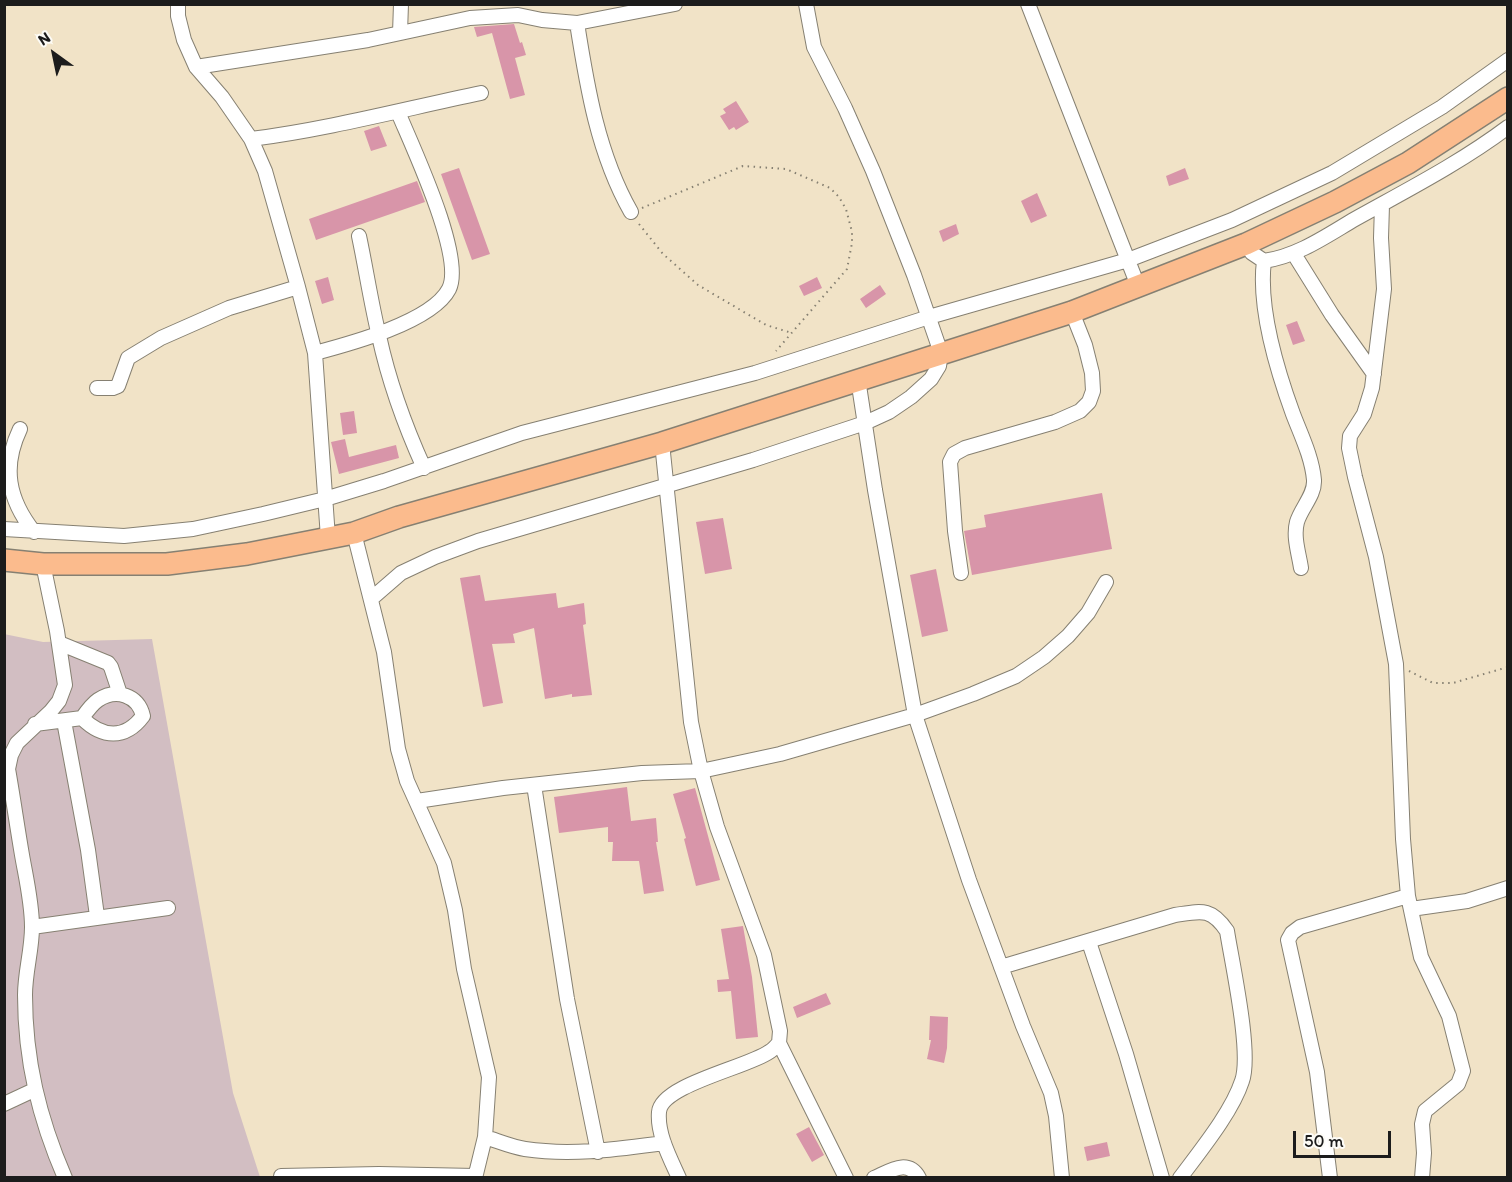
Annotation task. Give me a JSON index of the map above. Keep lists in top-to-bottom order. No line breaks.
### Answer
{"scale_bar":"50 m","north":"top left"}
